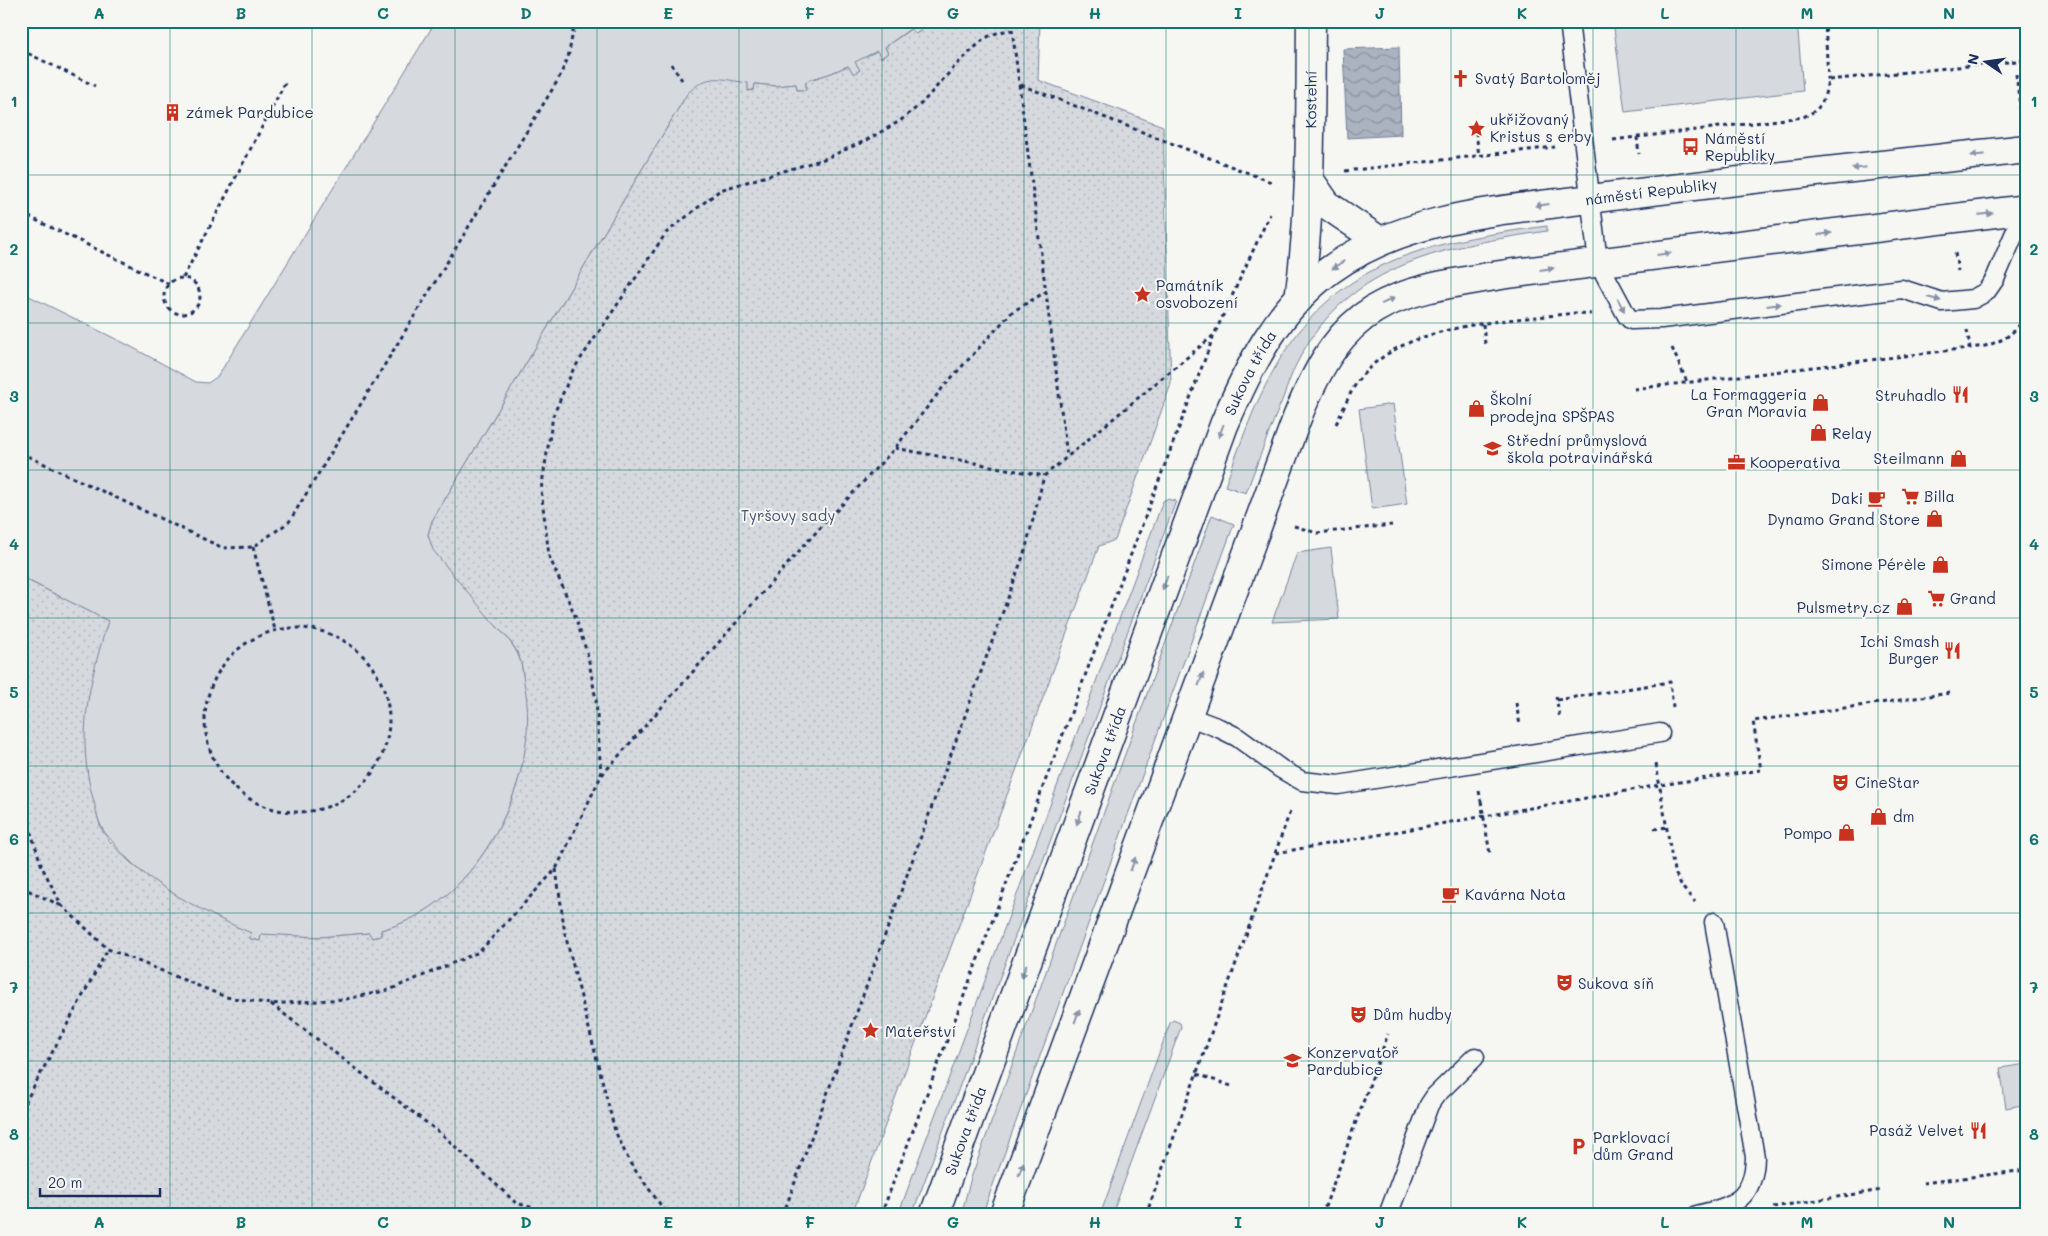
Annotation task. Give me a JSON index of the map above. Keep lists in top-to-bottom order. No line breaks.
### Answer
{"streets":{"street":["Kostelní","náměstí Republiky","Sukova třída"]},"crossings":[["Kostelní","náměstí Republiky"],["Kostelní","Sukova třída"],["náměstí Republiky","Sukova třída"]],"parks":["Tyršovy sady"],"places":{"church":["Svatý Bartoloměj"],"building":["zámek Pardubice"],"place":["ukřižovaný Kristus s erby","Památník osvobození","Mateřství"],"bus stop":["Náměstí Republiky"],"restaurant":["Struhadlo","Ichi Smash Burger","Pasáž Velvet"],"shop":["La Formaggeria Gran Moravia","Školní prodejna SPŠPAS","Relay","Steilmann","Dynamo Grand Store","Simone Pérèle","Pulsmetry.cz","dm","Pompo"],"school or university":["Střední průmyslová škola potravinářská","Konzervatoř Pardubice"],"office":["Kooperativa"],"supermarket":["Billa","Grand"],"cafe":["Daki","Kavárna Nota"],"theatre":["CineStar","Sukova síň","Dům hudby"],"parking":["Parklovací dům Grand"]},"scale_bar":"20 m","north":"left","grid":{"columns":["A","B","C","D","E","F","G","H","I","J","K","L","M","N"],"rows":["1","2","3","4","5","6","7","8"]}}
